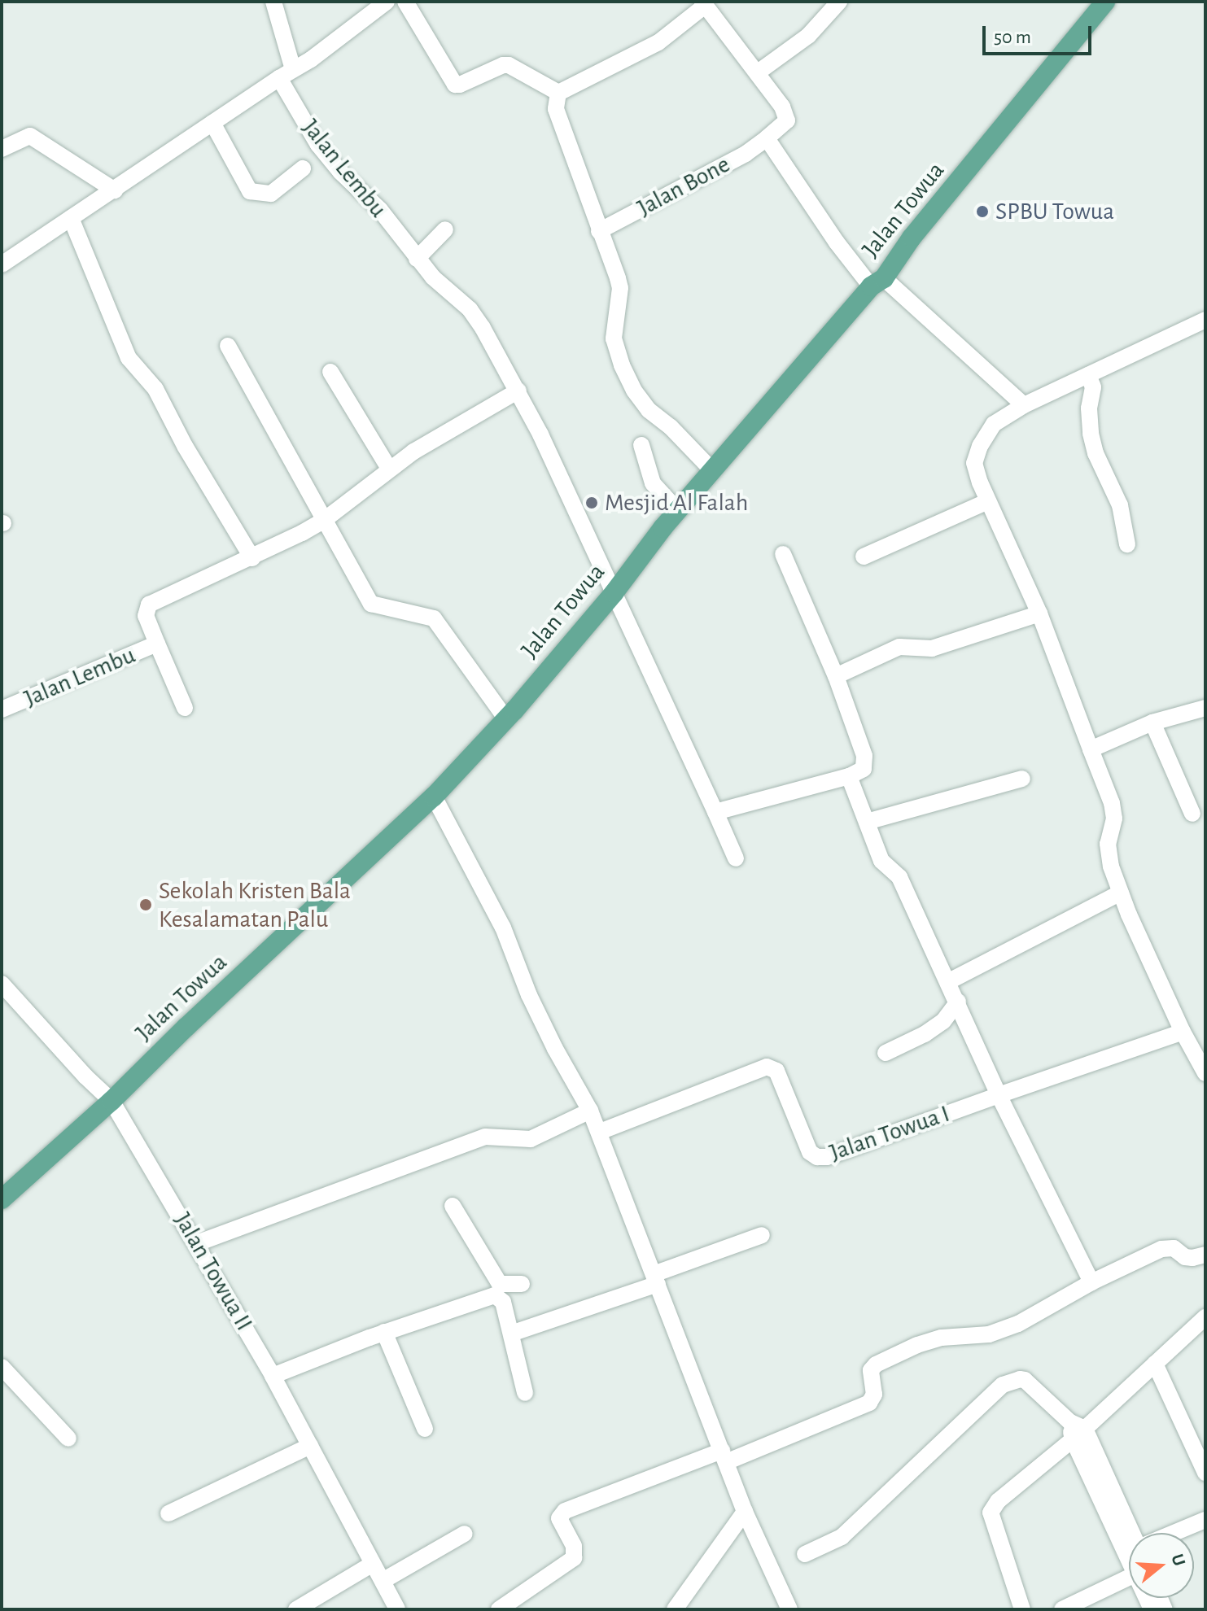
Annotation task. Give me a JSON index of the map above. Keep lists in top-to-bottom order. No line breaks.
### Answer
{"streets":{"main road":["Jalan Towua"],"street":["Jalan Lembu","Jalan Bone","Jalan Towua I","Jalan Towua II"]},"crossings":[["Jalan Lembu","Jalan Towua"],["Jalan Towua","Jalan Towua II"]],"places":["SPBU Towua","Mesjid Al Falah","Sekolah Kristen Bala Kesalamatan Palu"],"scale_bar":"50 m","north":"right"}
